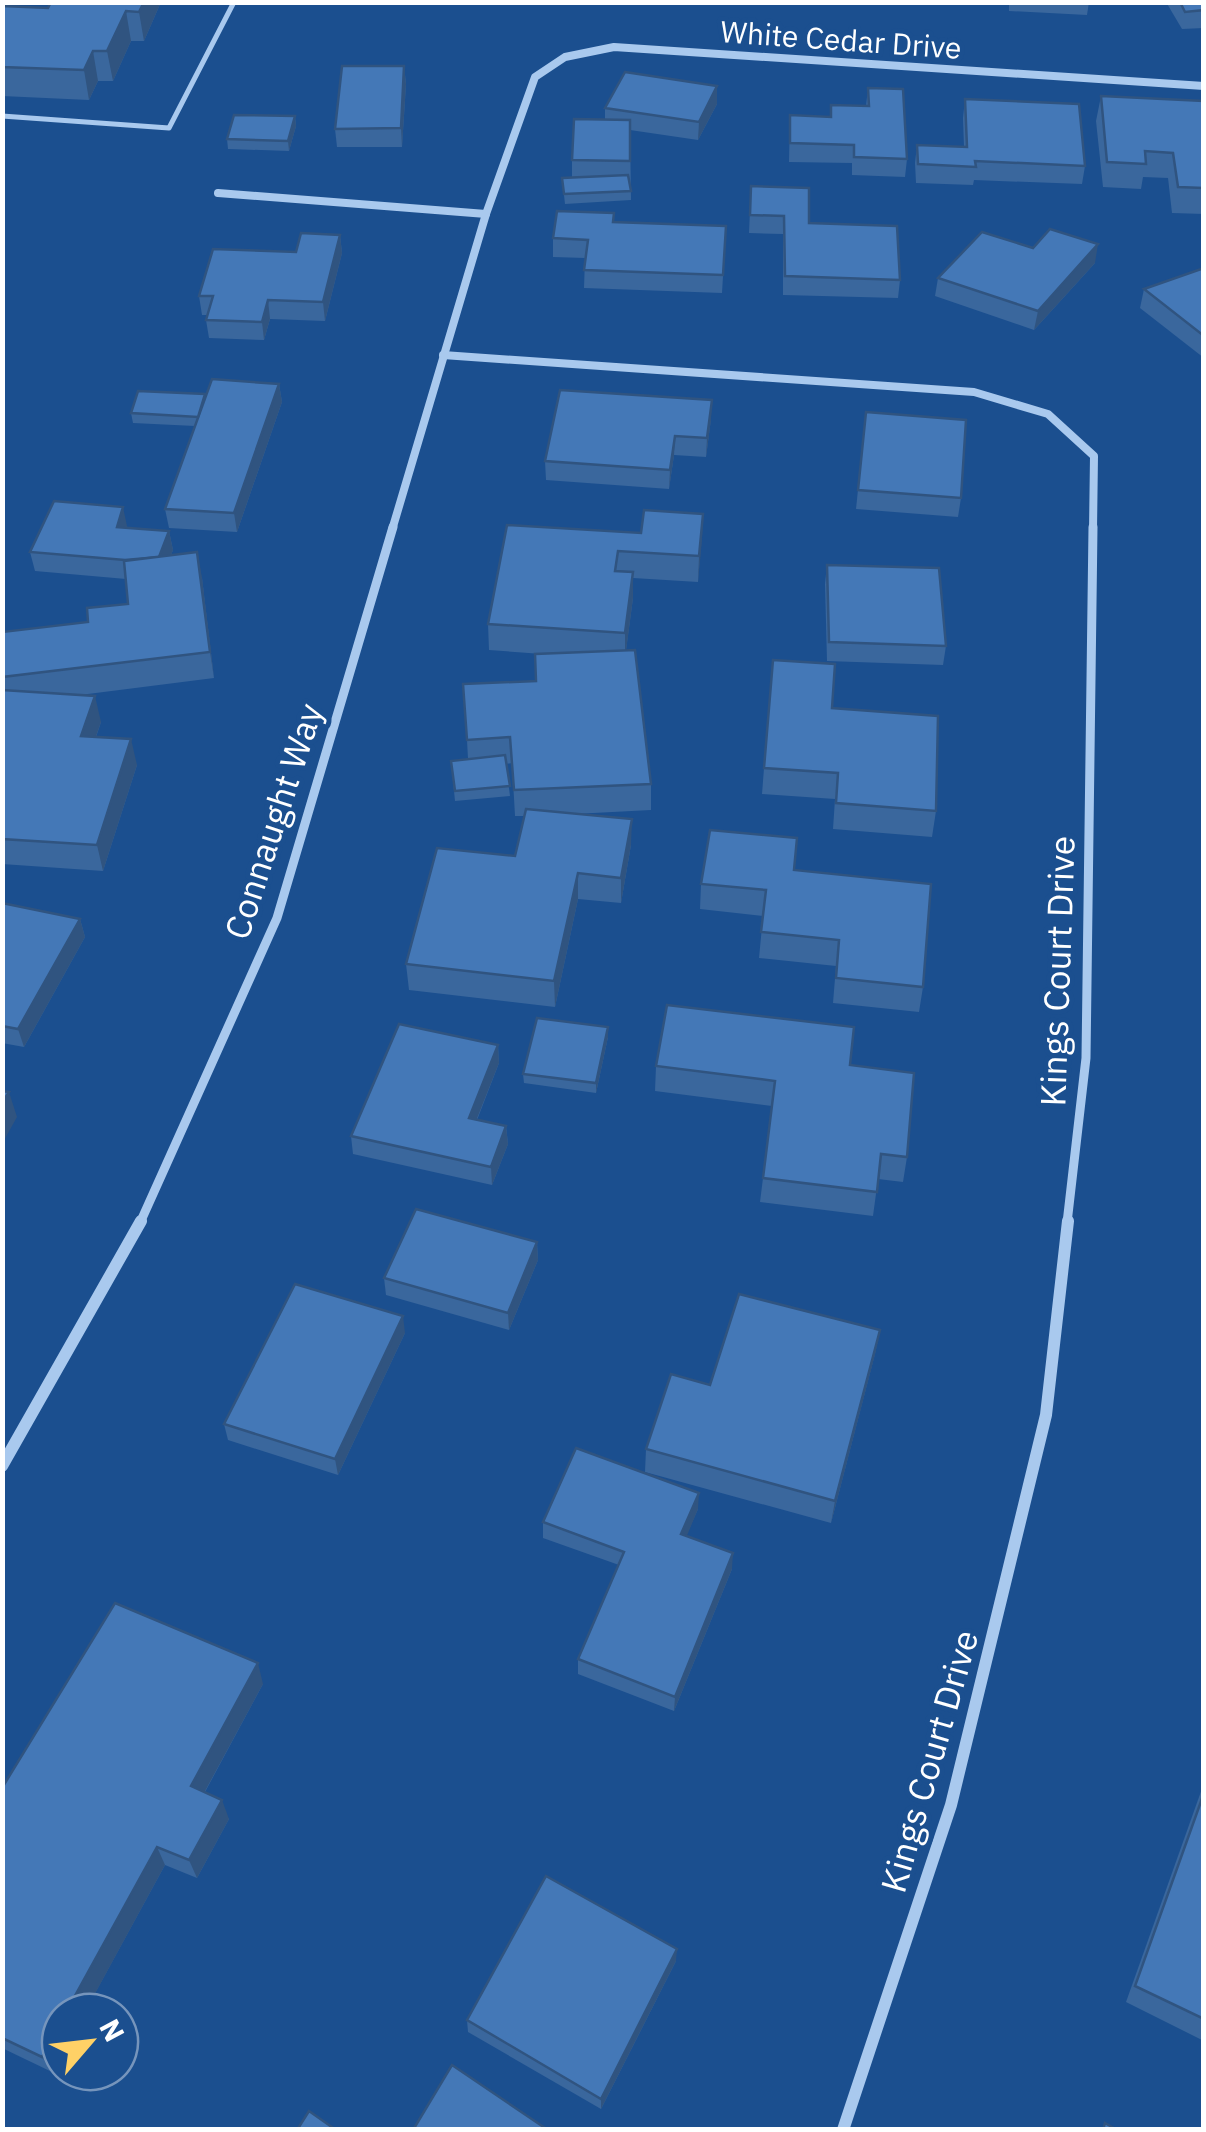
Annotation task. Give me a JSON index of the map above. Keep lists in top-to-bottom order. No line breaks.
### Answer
{"streets":{"street":["White Cedar Drive","Connaught Way","Kings Court Drive"]},"crossings":[["White Cedar Drive","Connaught Way"],["Connaught Way","Kings Court Drive"]],"north":"top right"}
